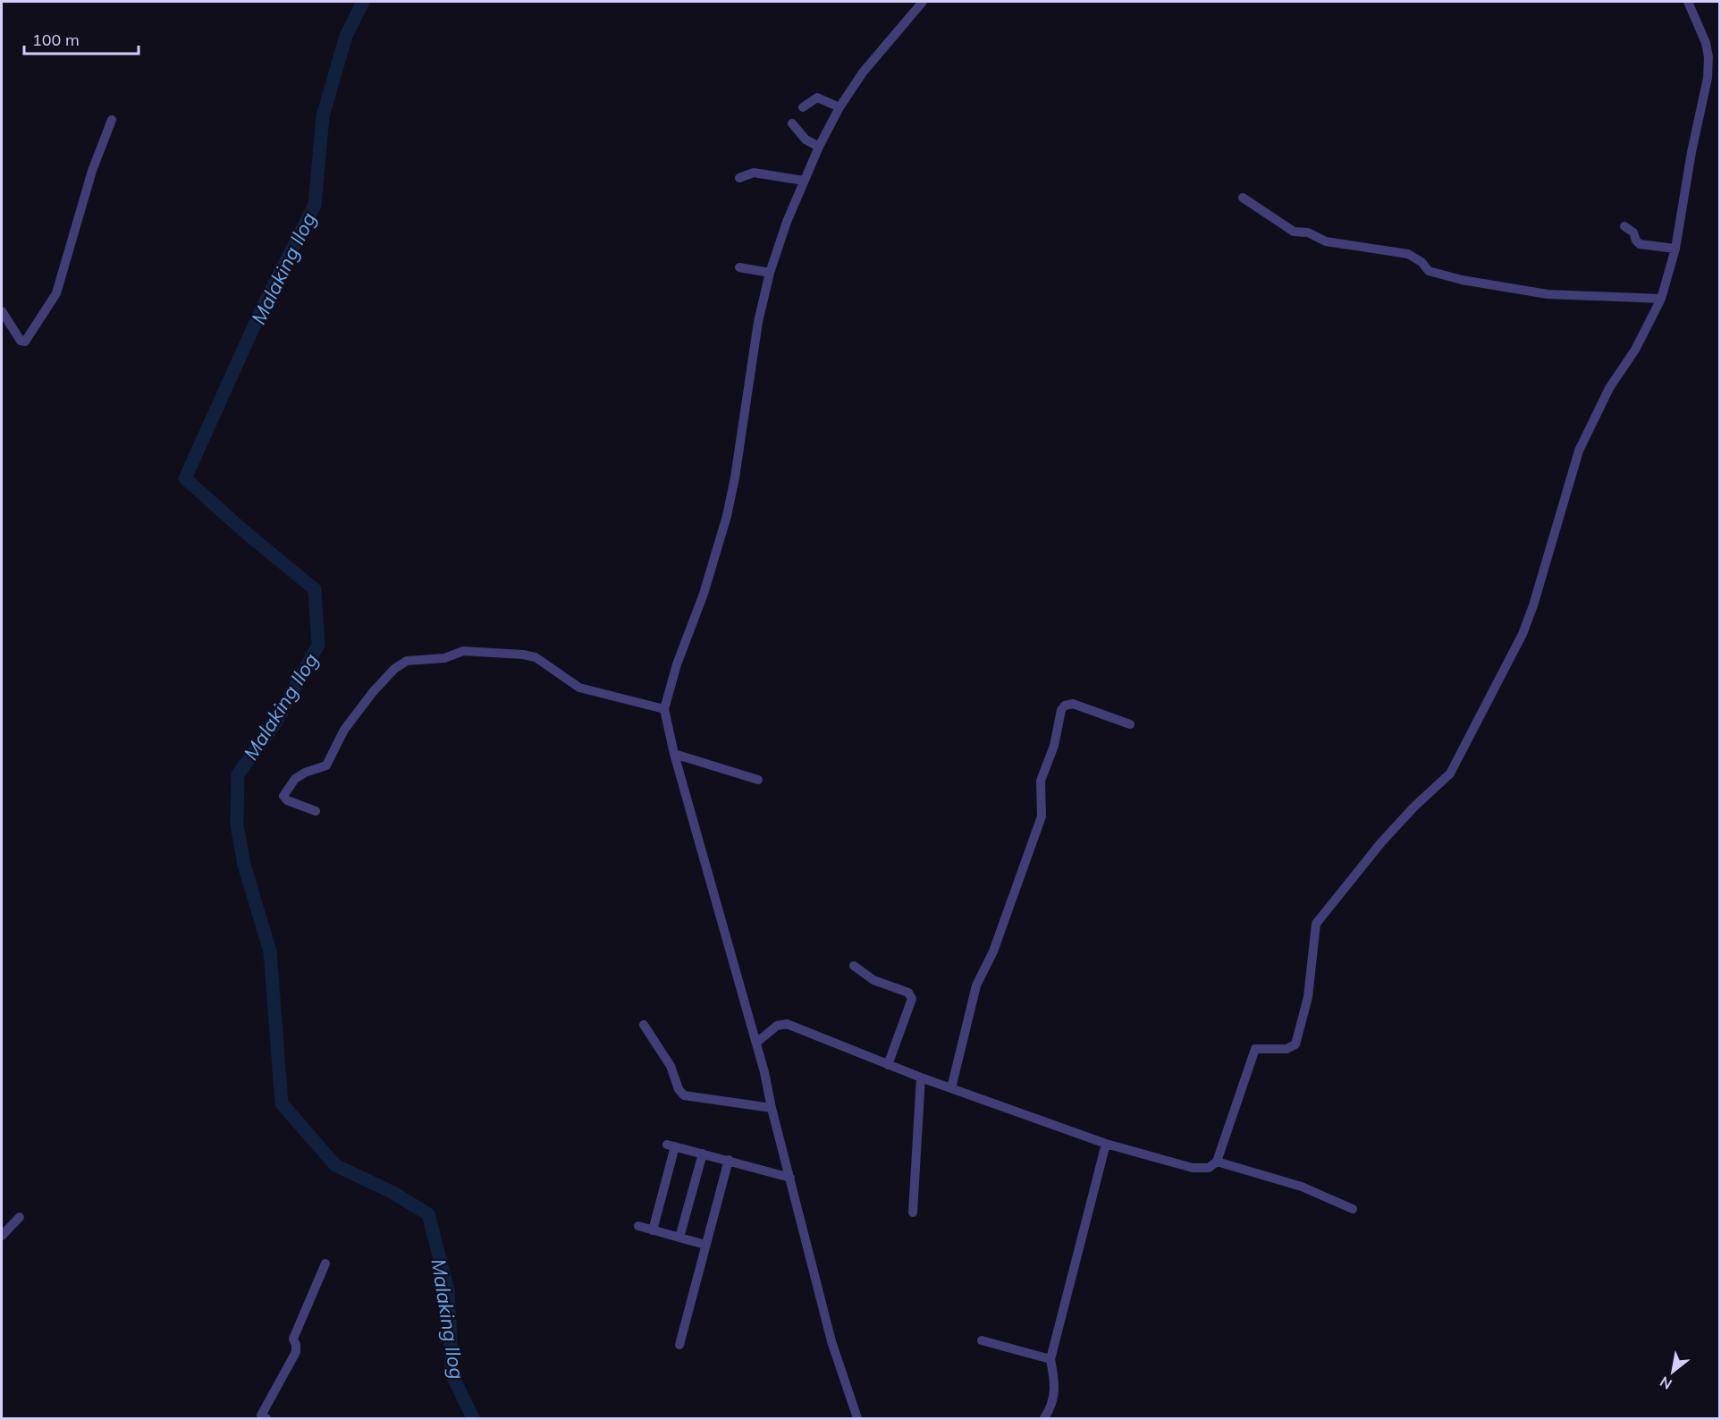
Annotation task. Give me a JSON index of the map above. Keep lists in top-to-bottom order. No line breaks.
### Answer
{"water":["Malaking Ilog"],"scale_bar":"100 m","north":"bottom left"}
